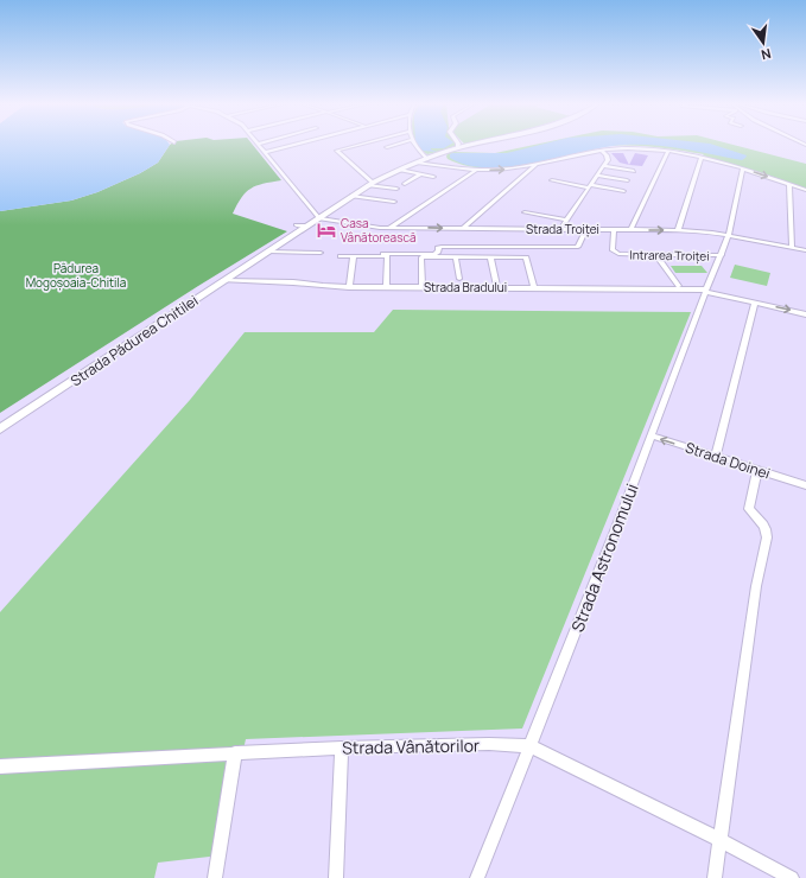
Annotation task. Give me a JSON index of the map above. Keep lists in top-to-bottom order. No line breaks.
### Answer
{"streets":{"main road":["Strada Pădurea Chitilei"],"street":["Strada Troiței","Intrarea Troiței","Strada Bradului","Strada Doinei","Strada Astronomului","Strada Vânătorilor"]},"crossings":[["Strada Troiței","Intrarea Troiței"],["Strada Troiței","Strada Pădurea Chitilei"],["Strada Troiței","Strada Astronomului"],["Intrarea Troiței","Strada Astronomului"],["Strada Bradului","Strada Pădurea Chitilei"],["Strada Bradului","Strada Astronomului"],["Strada Doinei","Strada Astronomului"],["Strada Astronomului","Strada Vânătorilor"]],"one_way":["Strada Doinei"],"parks":["Pădurea Mogoșoaia-Chitila"],"places":{"hotel":["Casa Vânătorească"]},"north":"bottom"}
